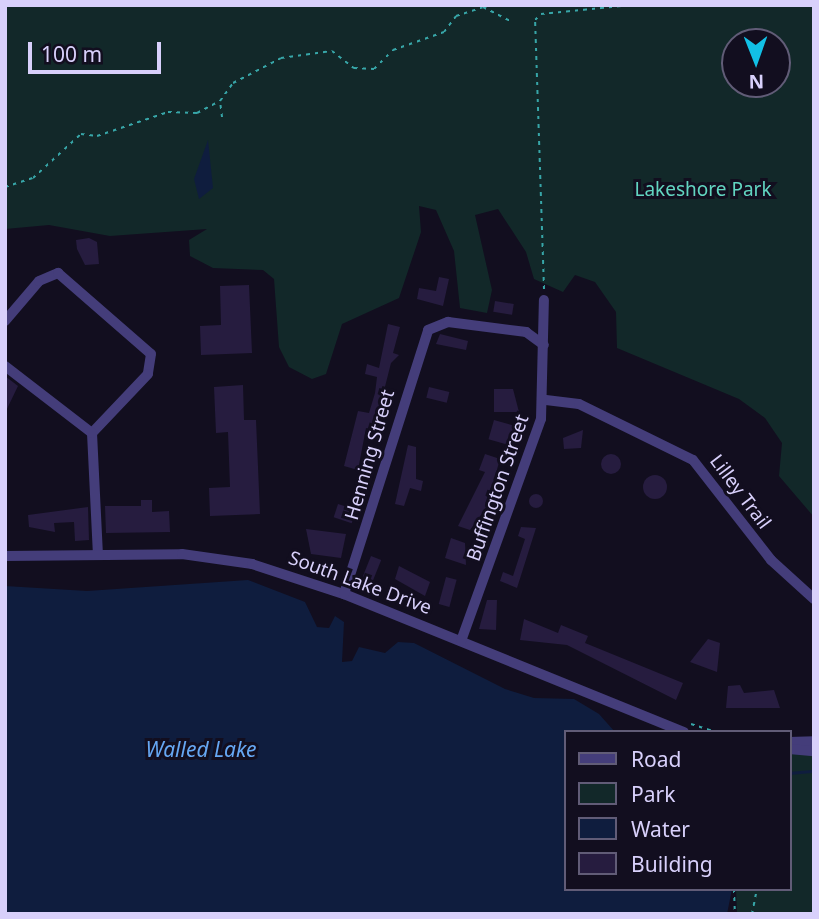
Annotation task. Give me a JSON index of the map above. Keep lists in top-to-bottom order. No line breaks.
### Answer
{"streets":{"street":["Henning Street","Buffington Street","Lilley Trail","South Lake Drive"]},"crossings":[["Henning Street","Buffington Street"],["Henning Street","South Lake Drive"],["Buffington Street","Lilley Trail"],["Buffington Street","South Lake Drive"]],"water":["Walled Lake"],"parks":["Lakeshore Park"],"legend":["Road","Park","Water","Building"],"scale_bar":"100 m","north":"bottom"}
